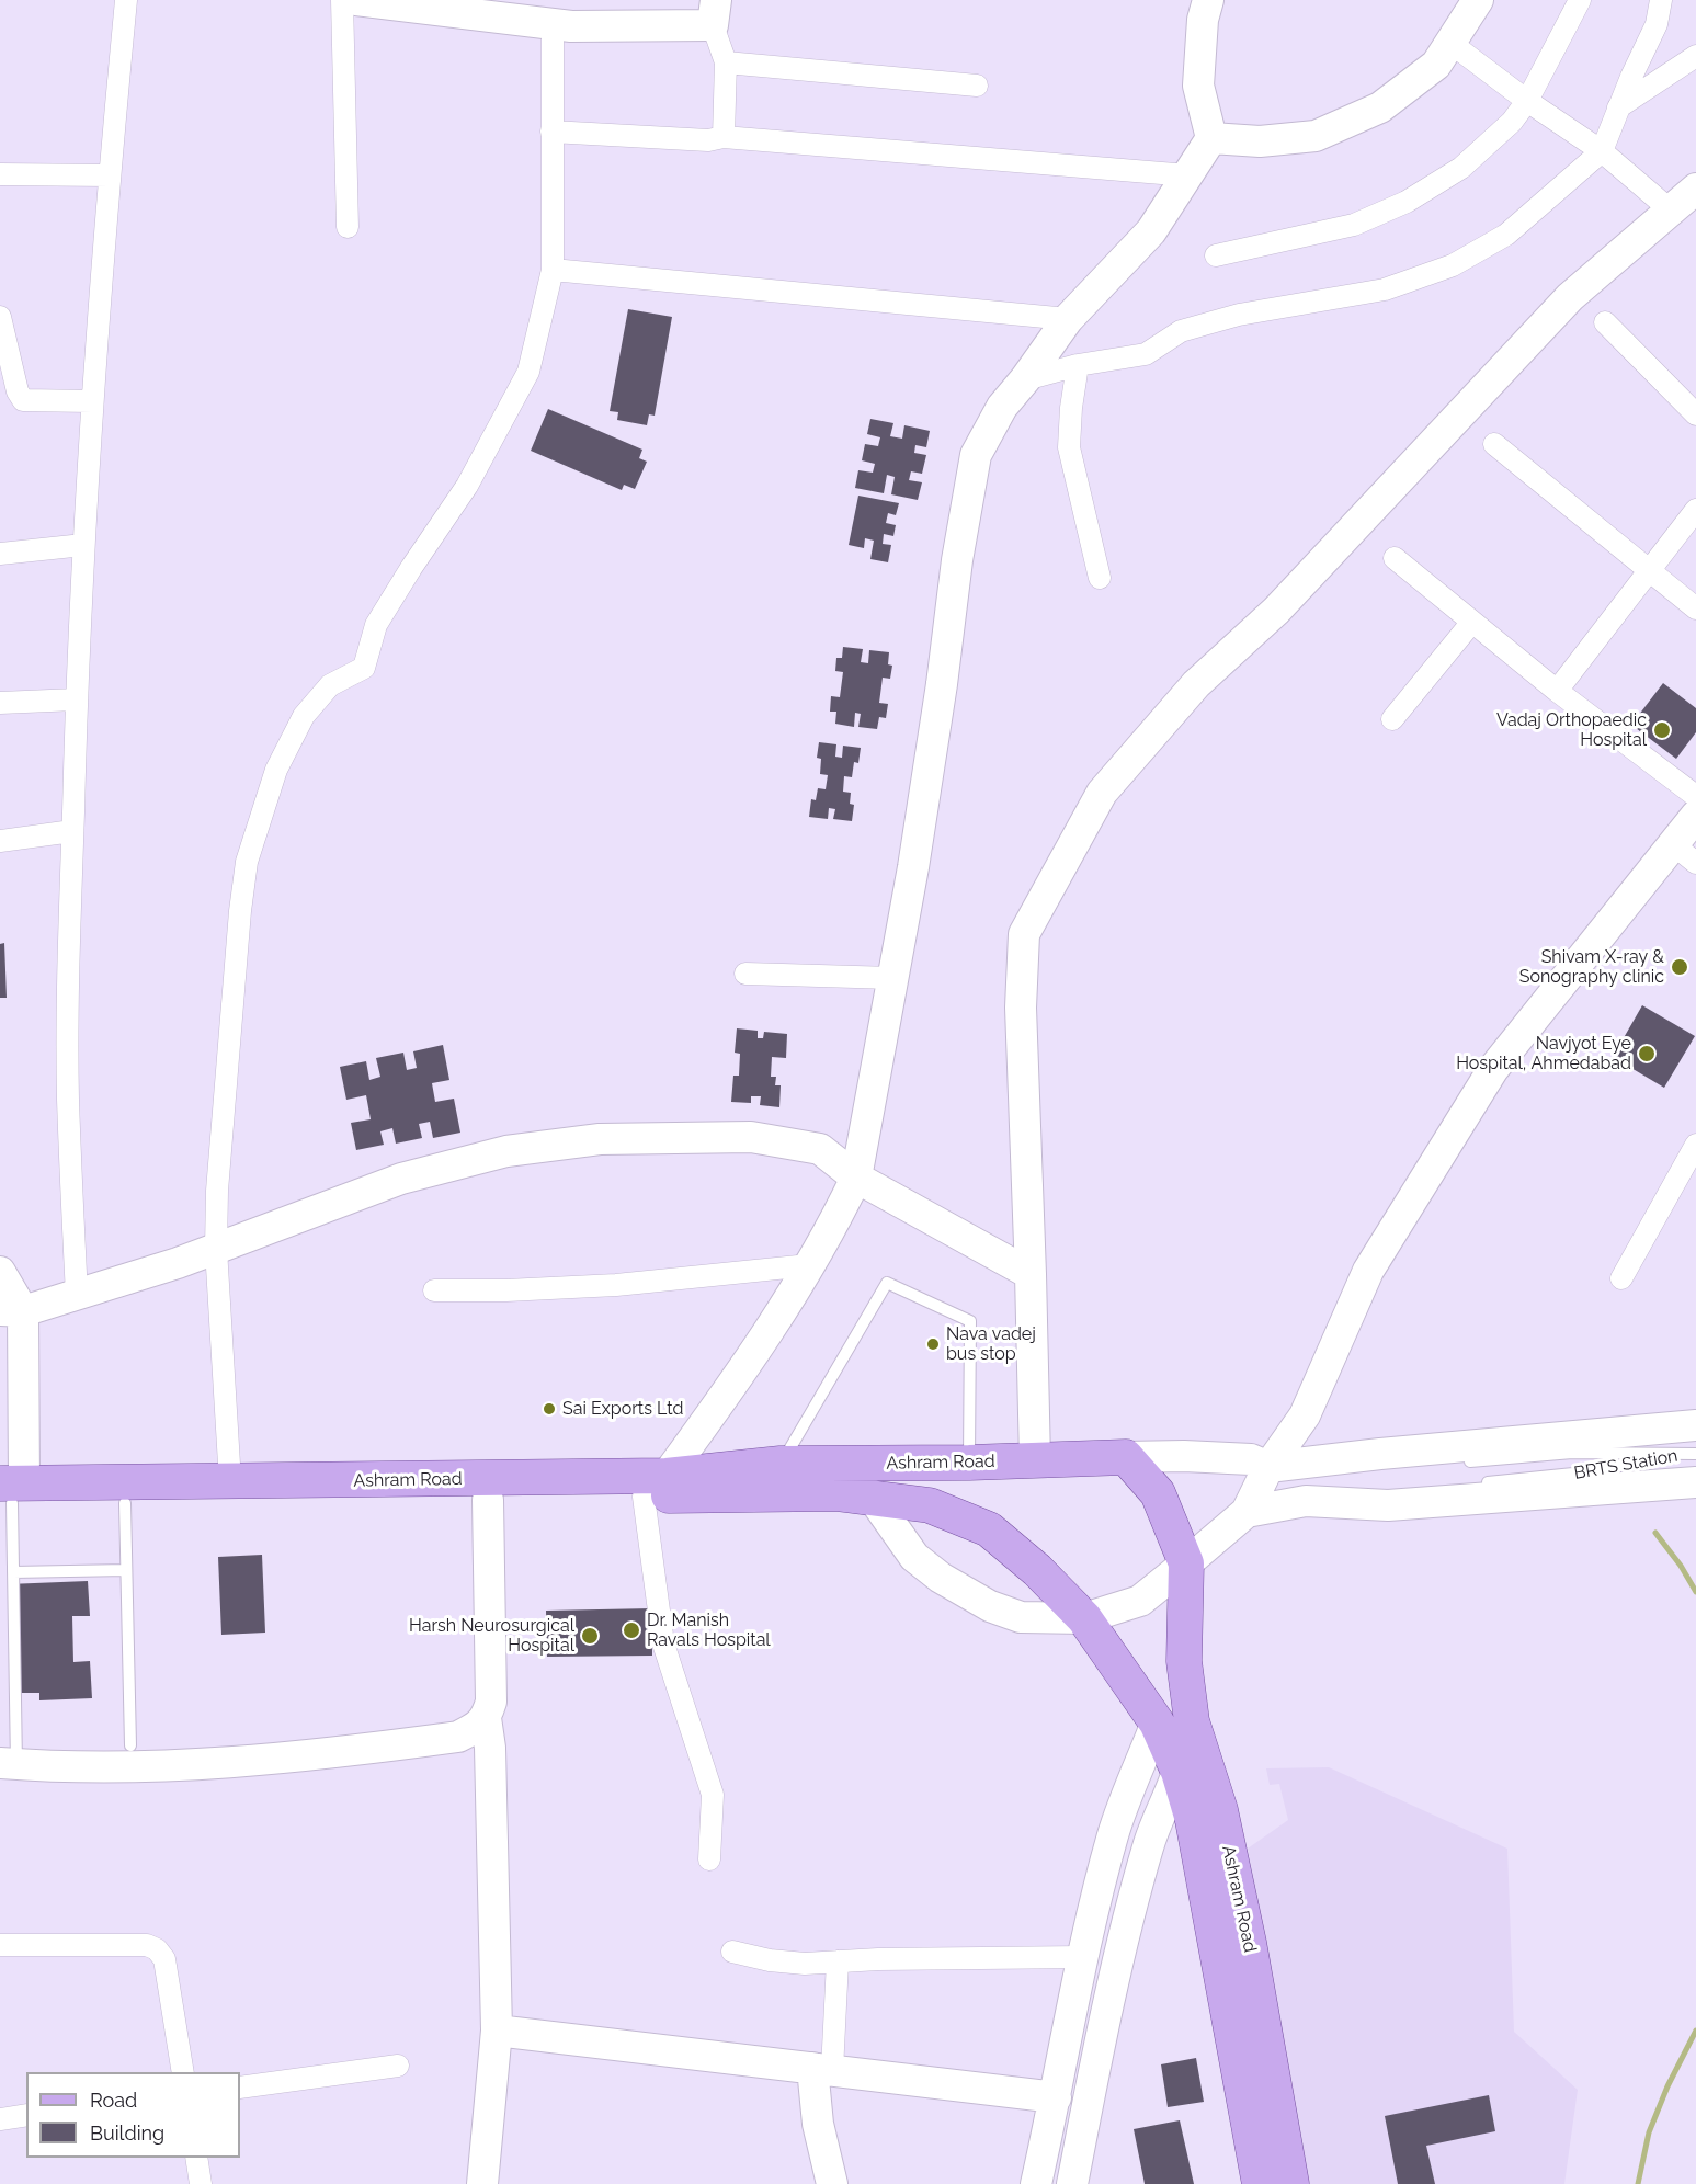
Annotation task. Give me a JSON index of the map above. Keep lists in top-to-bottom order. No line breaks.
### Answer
{"streets":{"main road":["Ashram Road"],"lane":["BRTS Station"]},"places":["Vadaj Orthopaedic Hospital","Shivam X-ray & Sonography clinic","Navjyot Eye Hospital, Ahmedabad","Nava vadej bus stop","Sai Exports Ltd","Dr. Manish Ravals Hospital","Harsh Neurosurgical Hospital"],"legend":["Road","Building"]}
